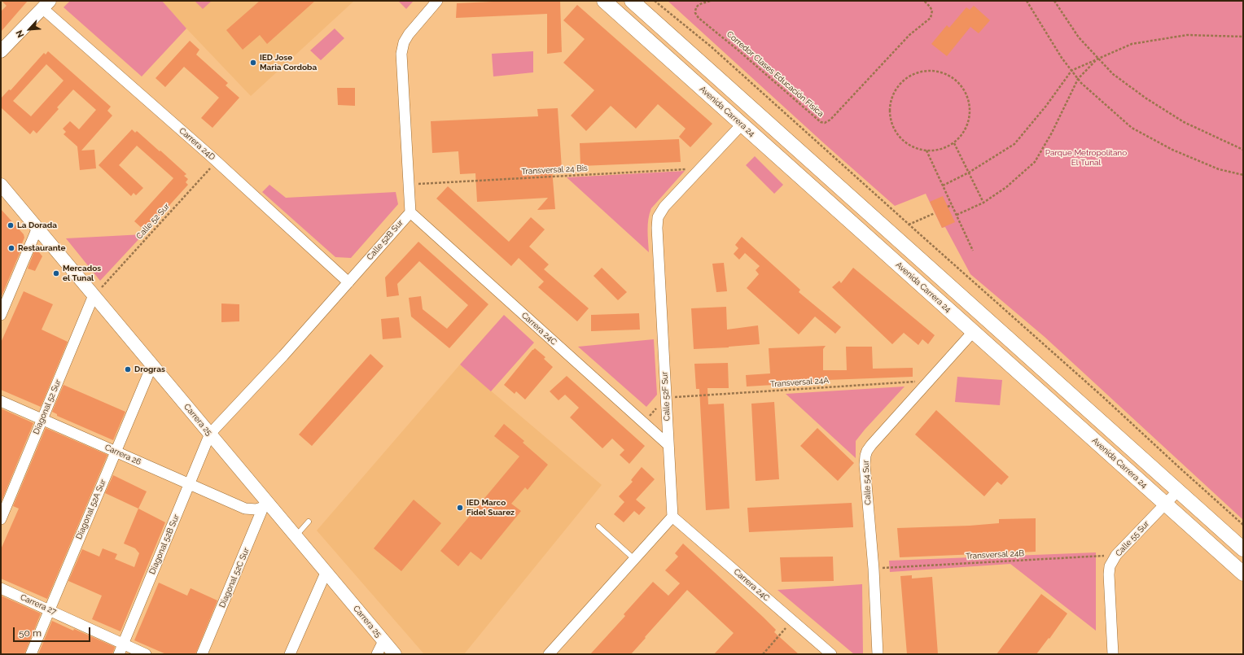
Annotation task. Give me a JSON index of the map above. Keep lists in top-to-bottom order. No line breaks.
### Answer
{"streets":{"main road":["Avenida Carrera 24"],"street":["Carrera 24D","Calle 52B Sur","Carrera 24C","Calle 52F Sur","Diagonal 52 Sur","Carrera 25","Carrera 26","Calle 54 Sur","Diagonal 52A Sur","Calle 55 Sur","Diagonal 52B Sur","Diagonal 52C Sur","Carrera 27"],"path":["Corredor Clases Educación Fisica","Transversal 24 Bis","Calle 52 Sur","Transversal 24A","Transversal 24B"]},"crossings":[["Avenida Carrera 24","Calle 52F Sur"],["Avenida Carrera 24","Calle 54 Sur"],["Avenida Carrera 24","Calle 55 Sur"],["Carrera 24D","Calle 52 Sur"],["Carrera 24D","Calle 52B Sur"],["Transversal 24 Bis","Calle 52F Sur"],["Calle 52 Sur","Diagonal 52 Sur"],["Calle 52 Sur","Carrera 25"],["Calle 52B Sur","Carrera 24C"],["Calle 52B Sur","Carrera 25"],["Calle 52B Sur","Diagonal 52B Sur"],["Carrera 24C","Calle 52F Sur"],["Transversal 24A","Calle 52F Sur"],["Transversal 24A","Calle 54 Sur"],["Diagonal 52 Sur","Carrera 25"],["Diagonal 52 Sur","Carrera 26"],["Carrera 25","Carrera 26"],["Carrera 25","Diagonal 52A Sur"],["Carrera 25","Diagonal 52B Sur"],["Carrera 25","Diagonal 52C Sur"],["Carrera 26","Diagonal 52A Sur"],["Carrera 26","Diagonal 52B Sur"],["Carrera 26","Diagonal 52C Sur"],["Calle 54 Sur","Transversal 24B"],["Diagonal 52A Sur","Carrera 27"],["Calle 55 Sur","Transversal 24B"],["Diagonal 52B Sur","Carrera 27"]],"parks":["Parque Metropolitano El Tunal"],"places":["IED Jose Maria Cordoba","La Dorada","Restaurante","Mercados el Tunal","Drogras","IED Marco Fidel Suarez"],"scale_bar":"50 m","north":"bottom left"}
